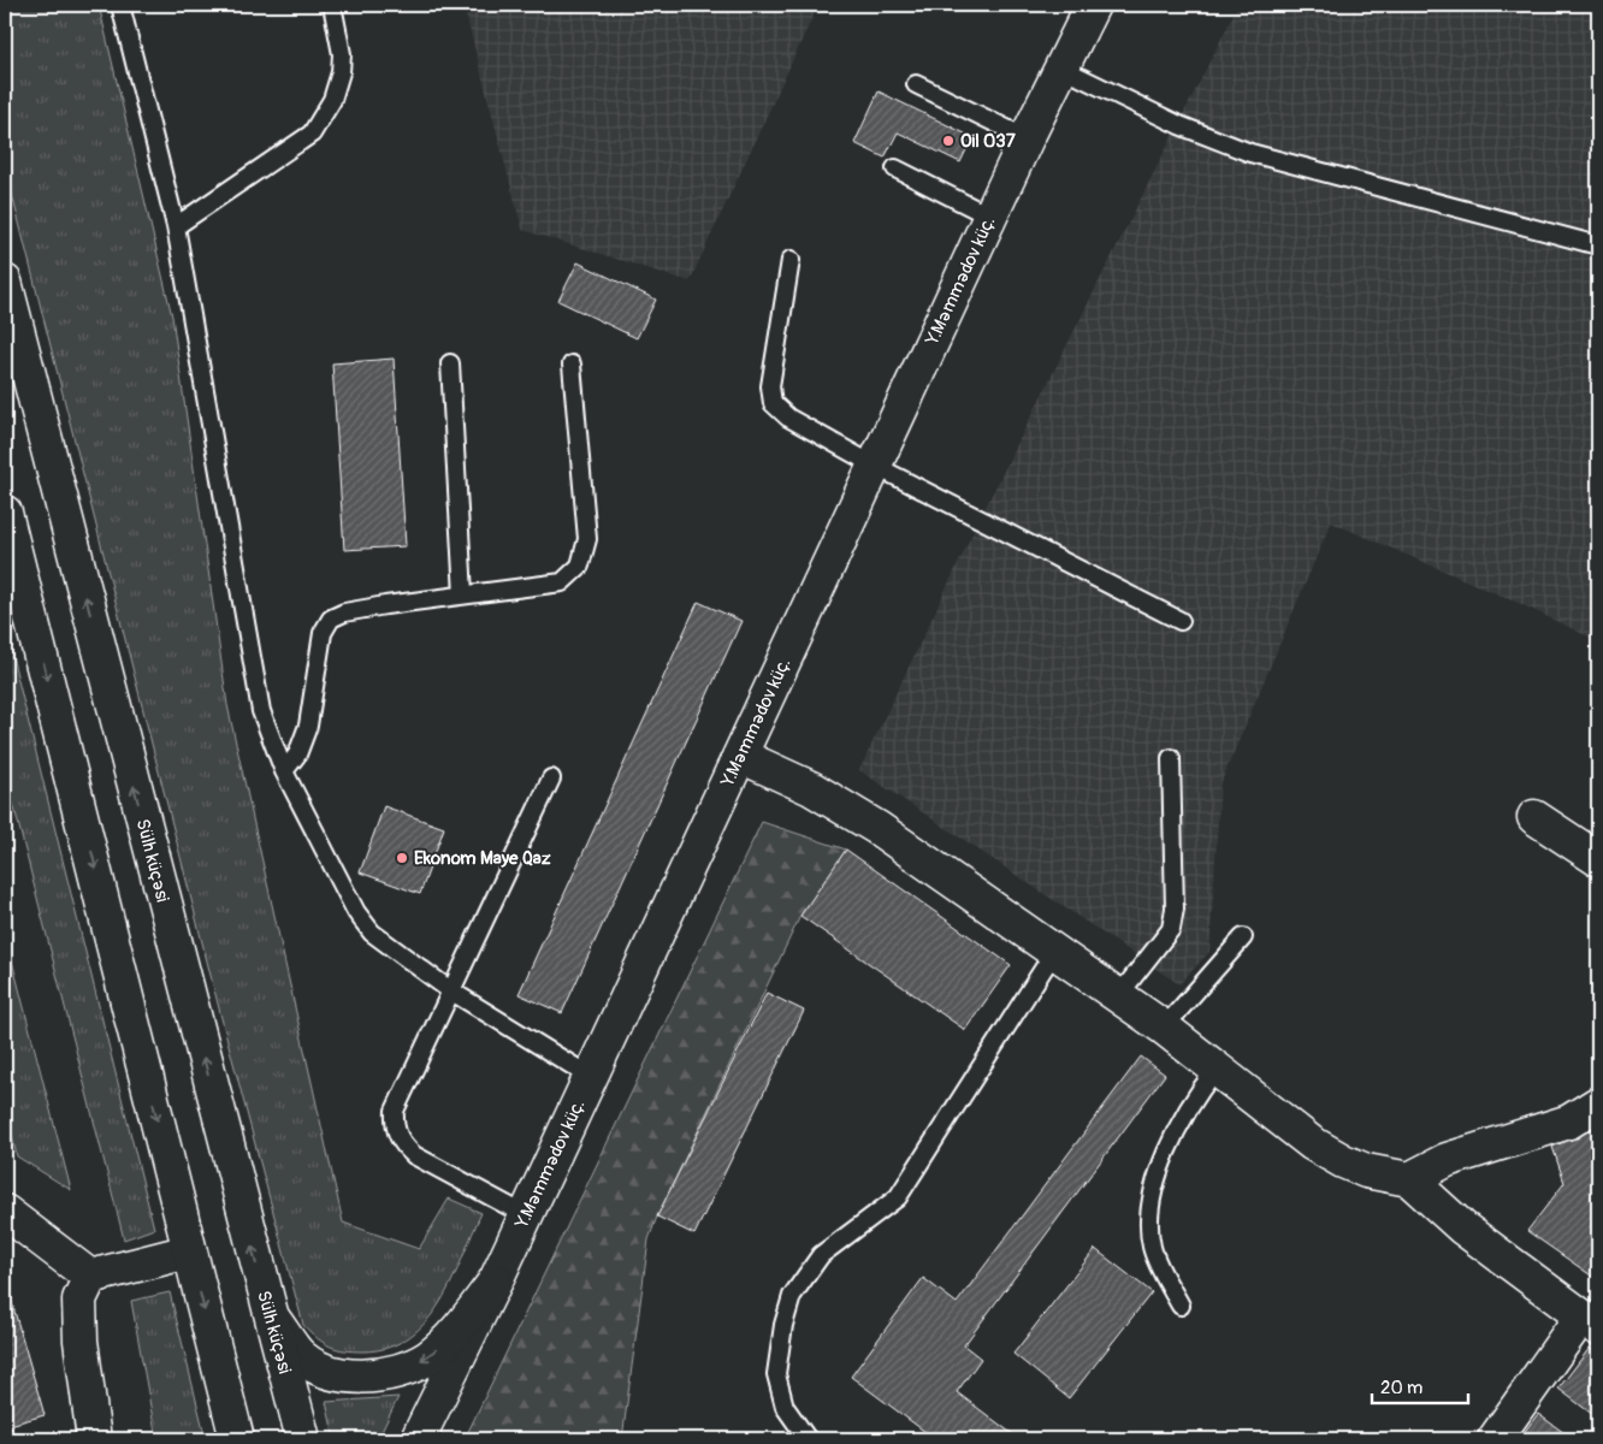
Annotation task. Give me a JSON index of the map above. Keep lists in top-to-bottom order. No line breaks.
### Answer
{"streets":{"main road":["Y.Məmmədov küç.","Sülh küçəsi"]},"places":["Oil 037","Ekonom Maye Qaz"],"scale_bar":"20 m"}
